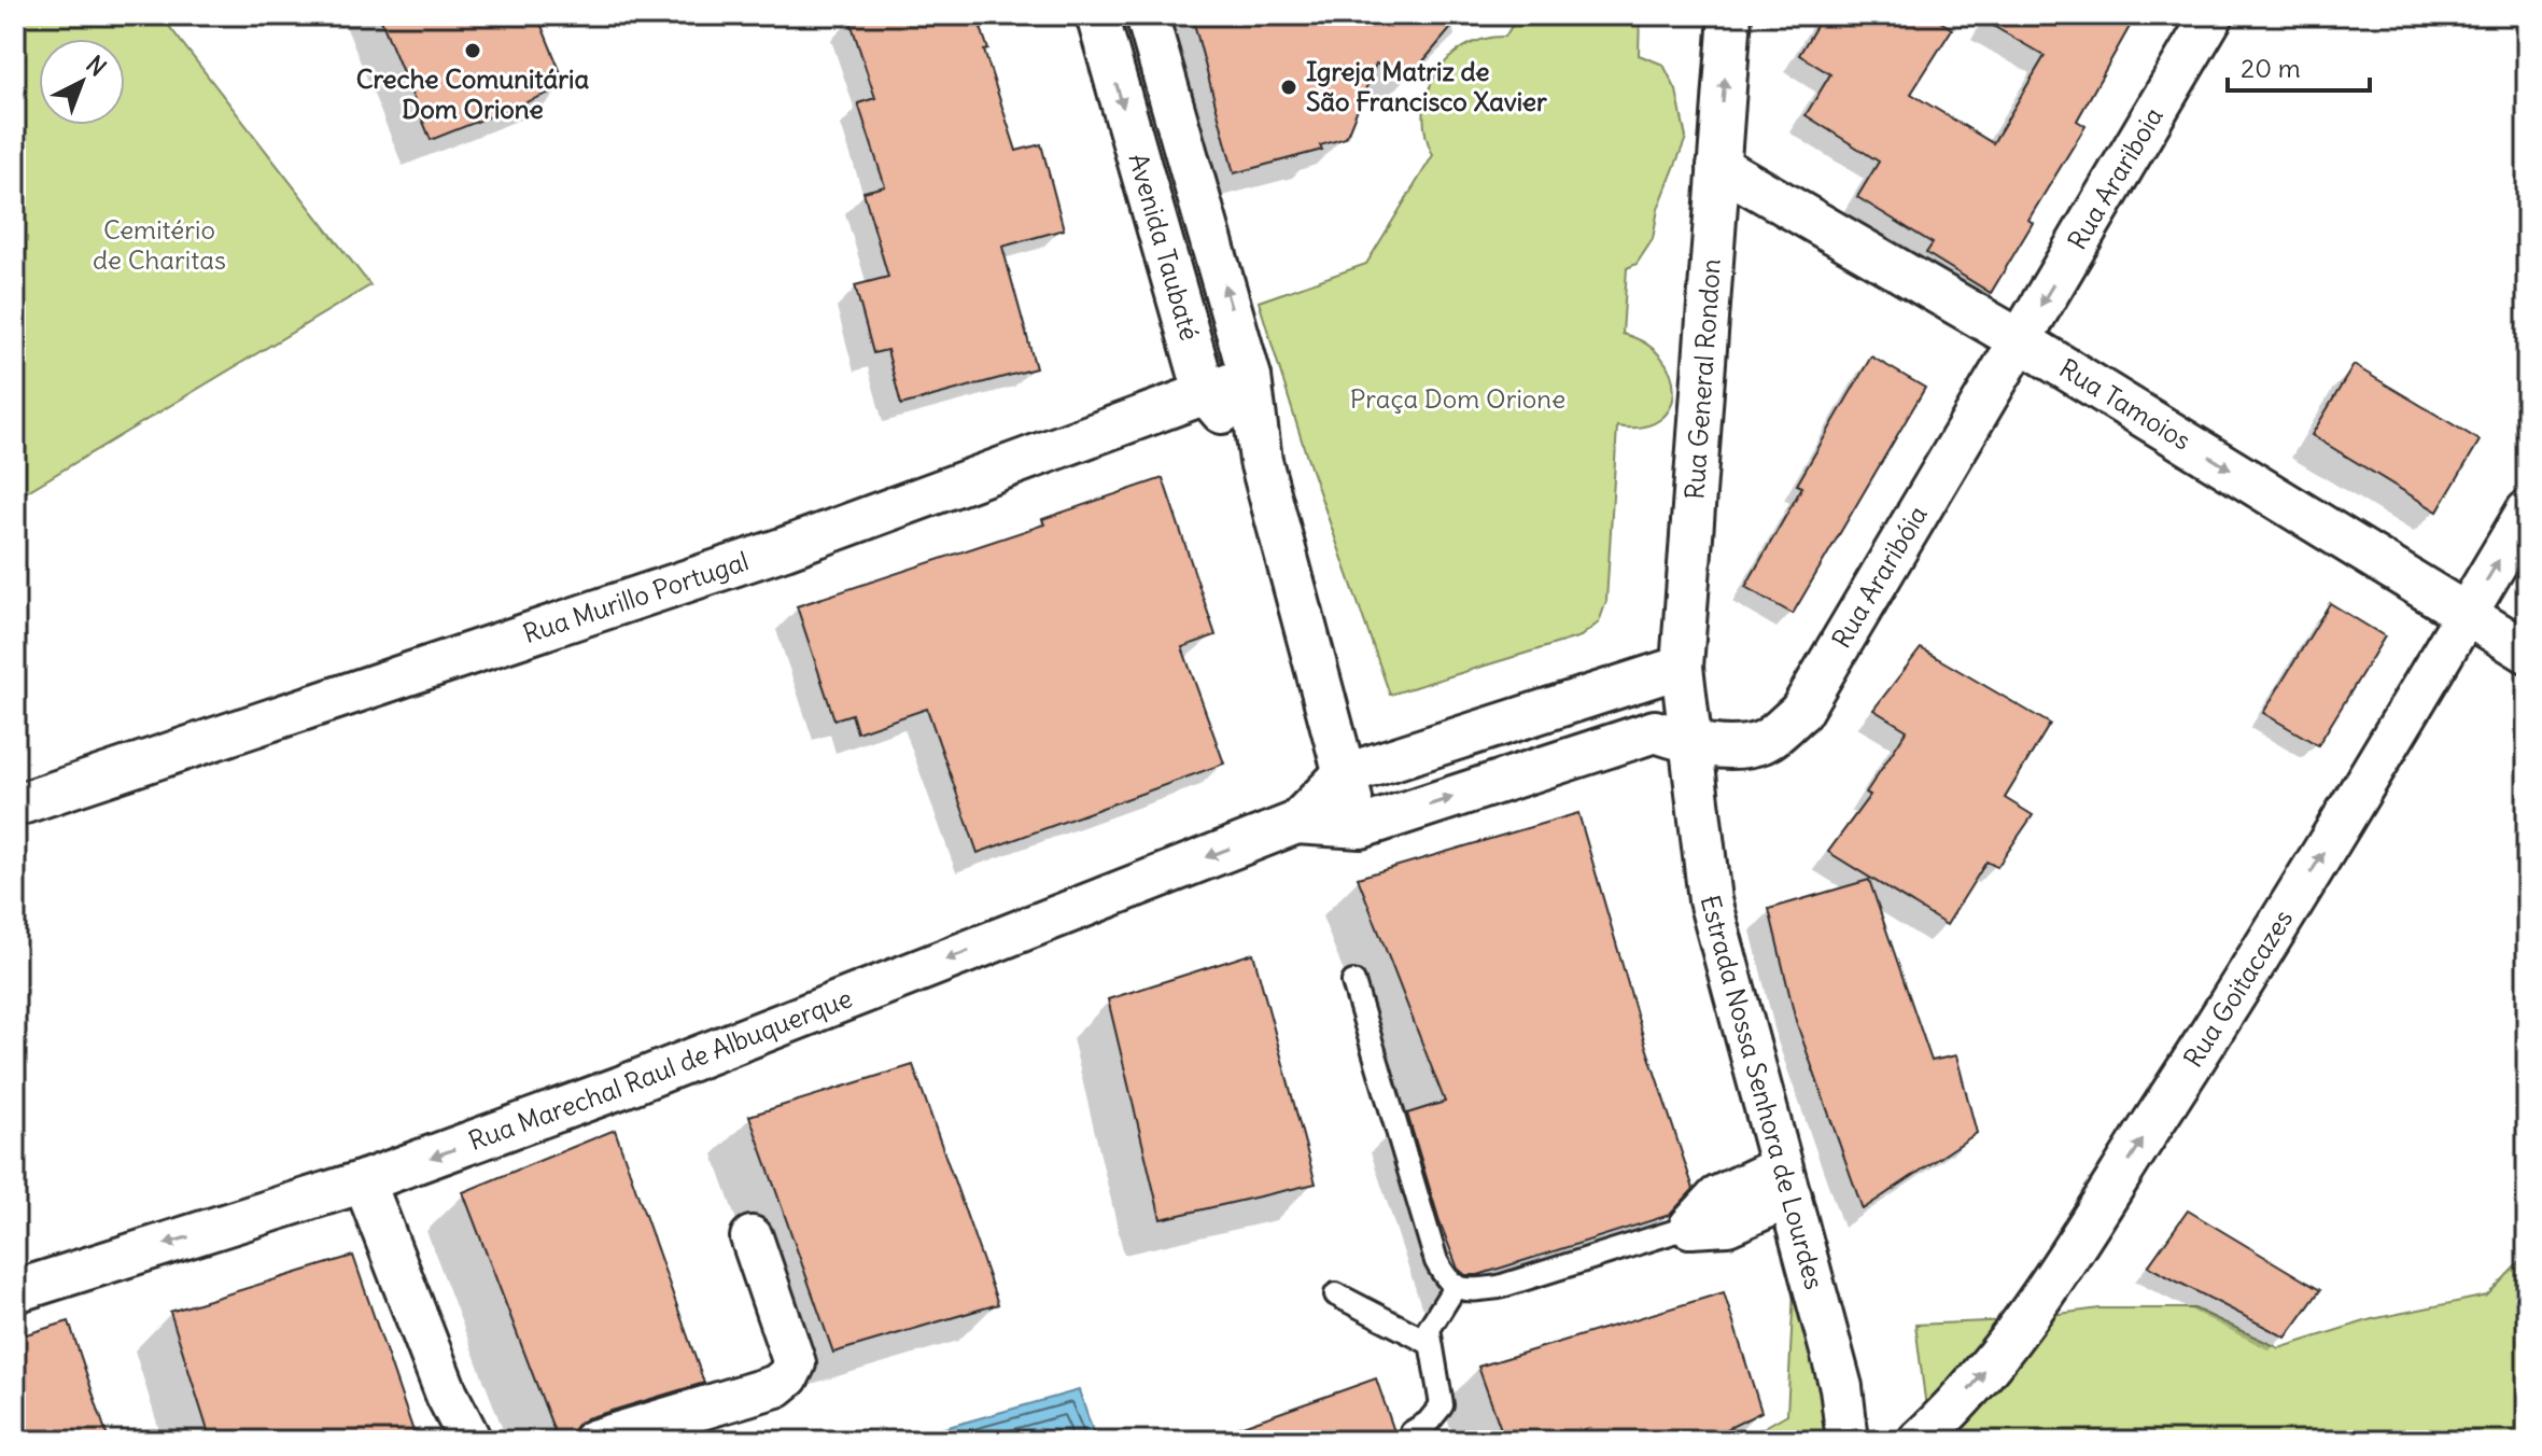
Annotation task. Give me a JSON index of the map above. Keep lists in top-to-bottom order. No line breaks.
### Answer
{"streets":{"street":["Rua Arariboia","Avenida Taubaté","Rua General Rondon","Rua Tamoios","Rua Araribóia","Rua Murillo Portugal","Rua Goitacazes","Rua Marechal Raul de Albuquerque","Estrada Nossa Senhora de Lourdes"]},"crossings":[["Rua Arariboia","Rua Tamoios"],["Rua Arariboia","Rua Araribóia"],["Avenida Taubaté","Rua Murillo Portugal"],["Avenida Taubaté","Rua Marechal Raul de Albuquerque"],["Rua General Rondon","Rua Tamoios"],["Rua General Rondon","Rua Araribóia"],["Rua General Rondon","Rua Marechal Raul de Albuquerque"],["Rua General Rondon","Estrada Nossa Senhora de Lourdes"],["Rua Tamoios","Rua Araribóia"],["Rua Tamoios","Rua Goitacazes"],["Rua Araribóia","Rua Marechal Raul de Albuquerque"],["Rua Araribóia","Estrada Nossa Senhora de Lourdes"],["Rua Marechal Raul de Albuquerque","Estrada Nossa Senhora de Lourdes"]],"one_way":["Rua Arariboia","Rua Tamoios","Rua Goitacazes"],"parks":["Cemitério de Charitas","Praça Dom Orione"],"places":["Creche Comunitária Dom Orione","Igreja Matriz de São Francisco Xavier"],"scale_bar":"20 m","north":"top right"}
